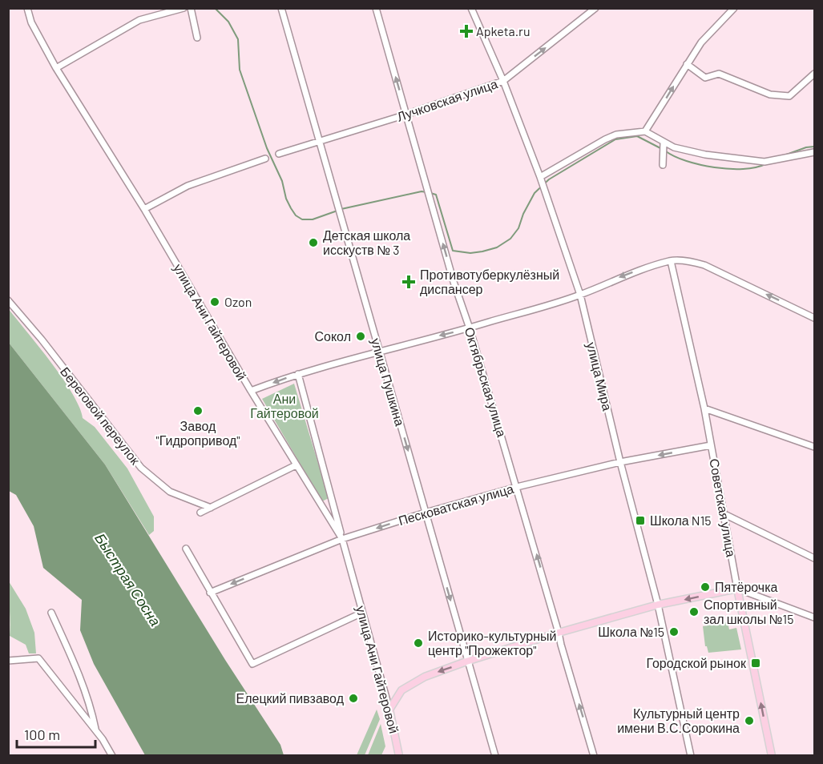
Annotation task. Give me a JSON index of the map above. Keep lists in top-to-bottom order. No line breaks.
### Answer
{"streets":{"main road":["улица Ани Гайтеровой","Советская улица"],"street":["Лучковская улица","улица Мира","улица Пушкина","Октябрьская улица","Береговой переулок","Песковатская улица"]},"crossings":[["Лучковская улица","улица Мира"],["Лучковская улица","улица Пушкина"],["Лучковская улица","Октябрьская улица"],["улица Ани Гайтеровой","Песковатская улица"],["улица Мира","Песковатская улица"],["улица Пушкина","Песковатская улица"],["Октябрьская улица","Песковатская улица"],["Песковатская улица","Советская улица"]],"one_way":["улица Пушкина","Октябрьская улица","Песковатская улица"],"water":["Быстрая Сосна"],"parks":["Ани Гайтеровой"],"places":{"health":["Apketa.ru","Противотуберкулёзный диспансер"],"other":["Детская школа исскуств № 3","Ozon","Сокол","Завод \"Гидропривод\"","Пятёрочка","Спортивный зал школы №15","Школа №15","Историко-культурный центр \"Прожектор\"","Елецкий пивзавод","Культурный центр имени В.С.Сорокина"],"transit":["Школа N15","Городской рынок"]},"scale_bar":"100 m"}
